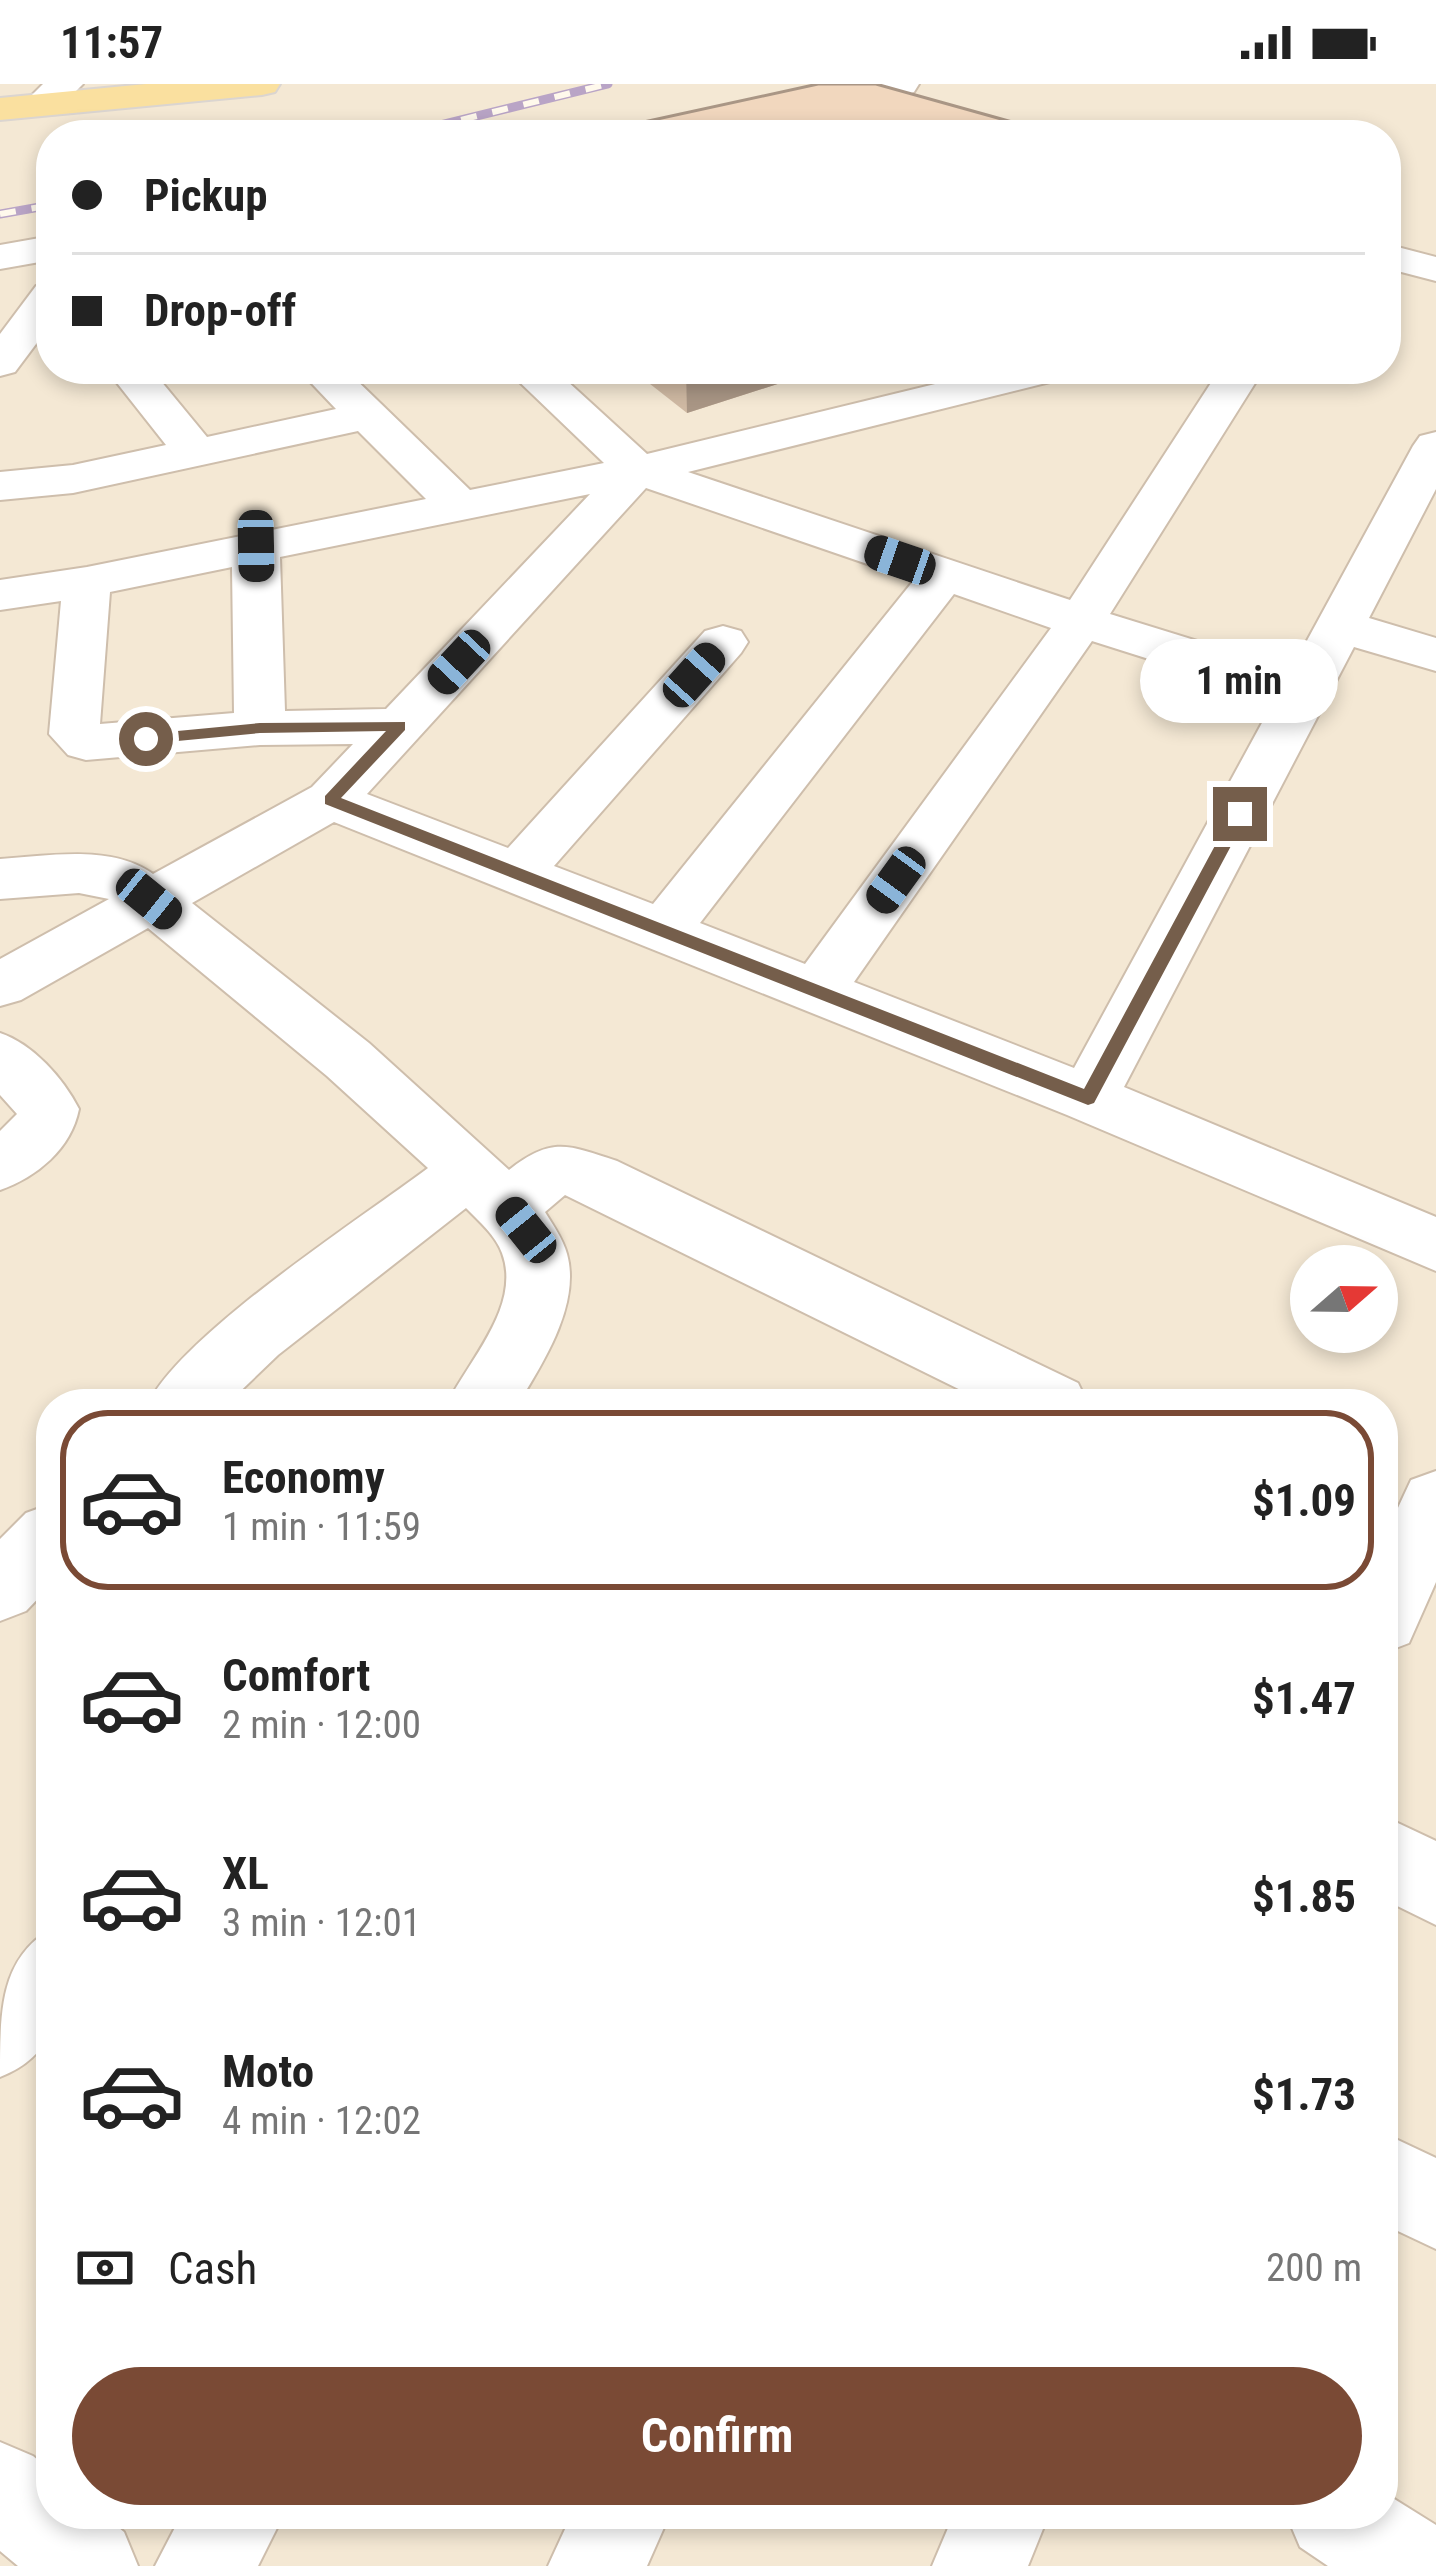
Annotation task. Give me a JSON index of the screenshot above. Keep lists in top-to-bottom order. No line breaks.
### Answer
{"north":"right","page":{"status":"11:57","banner":["Pickup","Drop-off"],"bubble":"1 min","list":[{"name":"Economy","note":"1 min · 11:59","value":"$1.09"},{"name":"Comfort","note":"2 min · 12:00","value":"$1.47"},{"name":"XL","note":"3 min · 12:01","value":"$1.85"},{"name":"Moto","note":"4 min · 12:02","value":"$1.73"}],"pay":["Cash","200 m"],"buttons":"Confirm"}}
